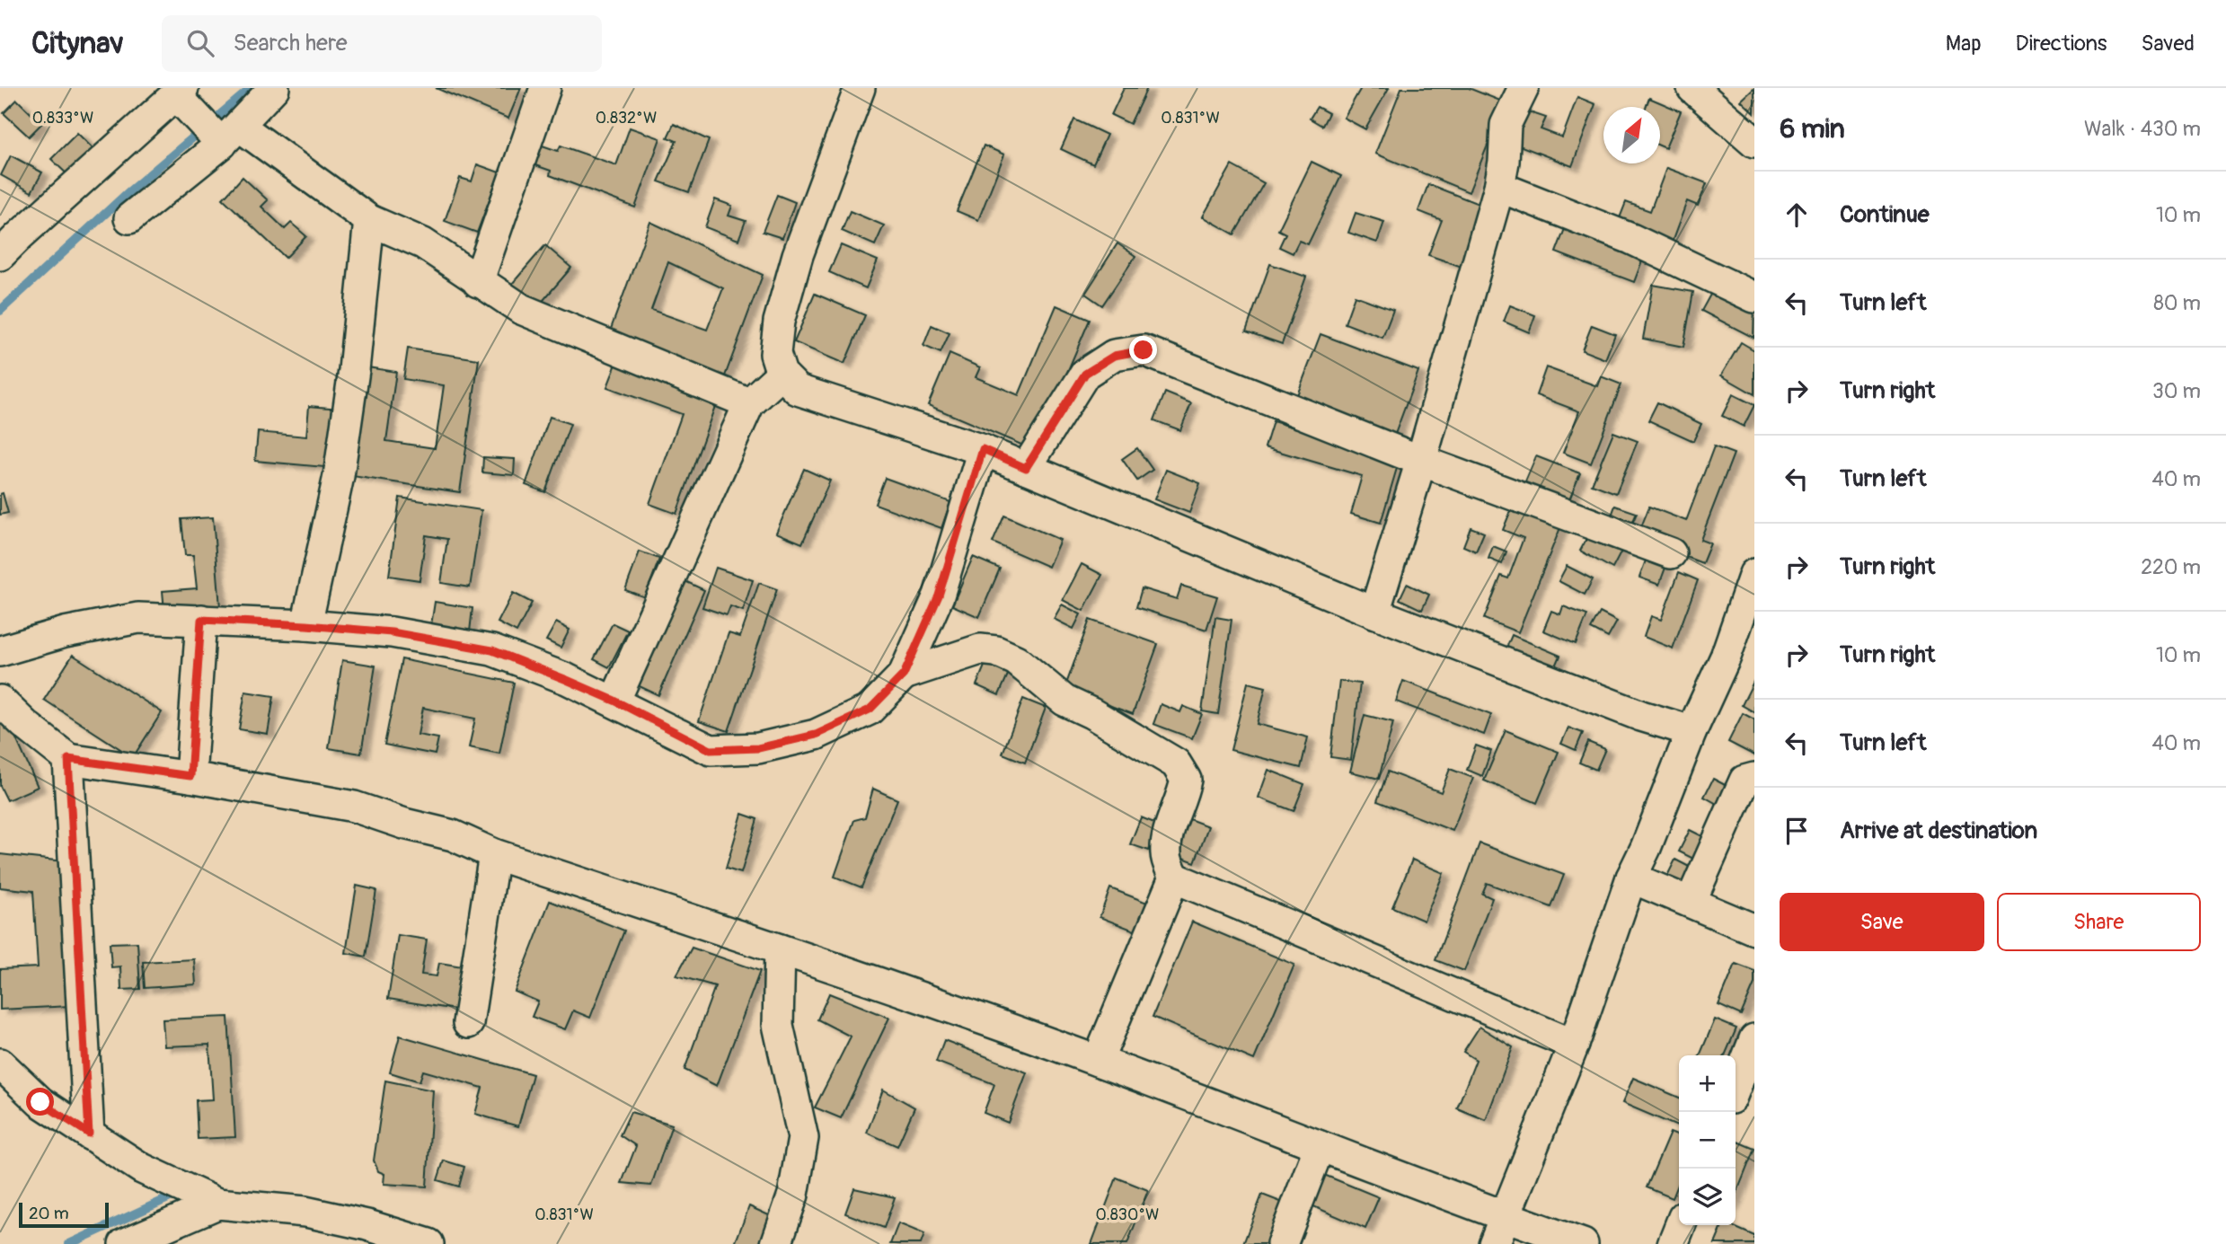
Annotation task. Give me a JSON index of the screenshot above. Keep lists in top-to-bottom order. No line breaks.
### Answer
{"scale_bar":"20 m","north":"top right","page":{"header":"Citynav","search":"Search here","nav":["Map","Directions","Saved"],"heading":["6 min","Walk · 430 m"],"list":[["Continue","10 m"],["Turn left","80 m"],["Turn right","30 m"],["Turn left","40 m"],["Turn right","220 m"],["Turn right","10 m"],["Turn left","40 m"],"Arrive at destination"],"buttons":["Save","Share"],"map_buttons":["+","−"],"scale":"20 m"},"coordinates":["0.833°W","0.832°W","0.831°W","0.830°W"]}
